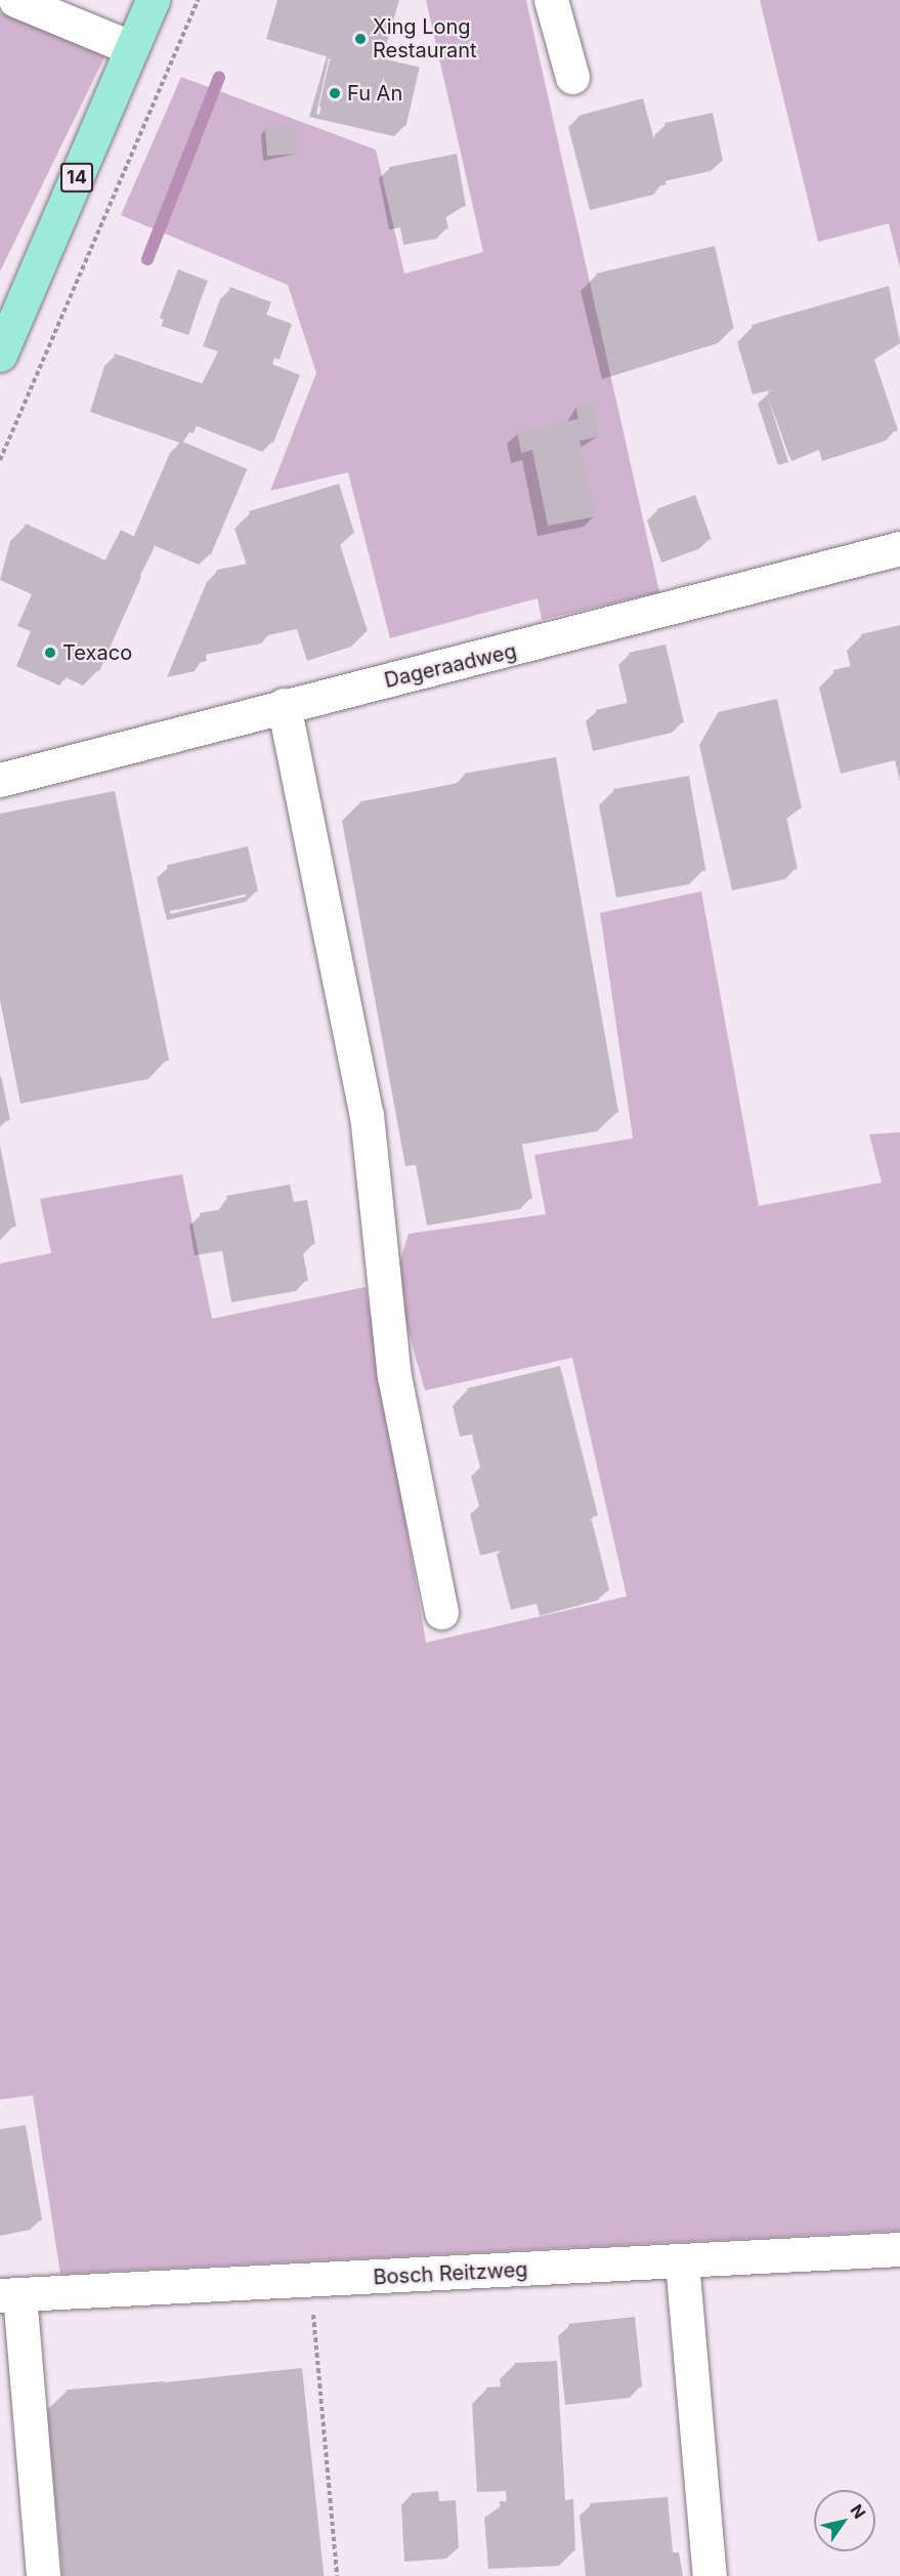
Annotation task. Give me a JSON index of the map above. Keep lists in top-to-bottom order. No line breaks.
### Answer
{"streets":{"main road":["14"],"street":["Dageraadweg","Bosch Reitzweg"]},"places":["Xing Long Restaurant","Fu An","Texaco"],"north":"top right"}
